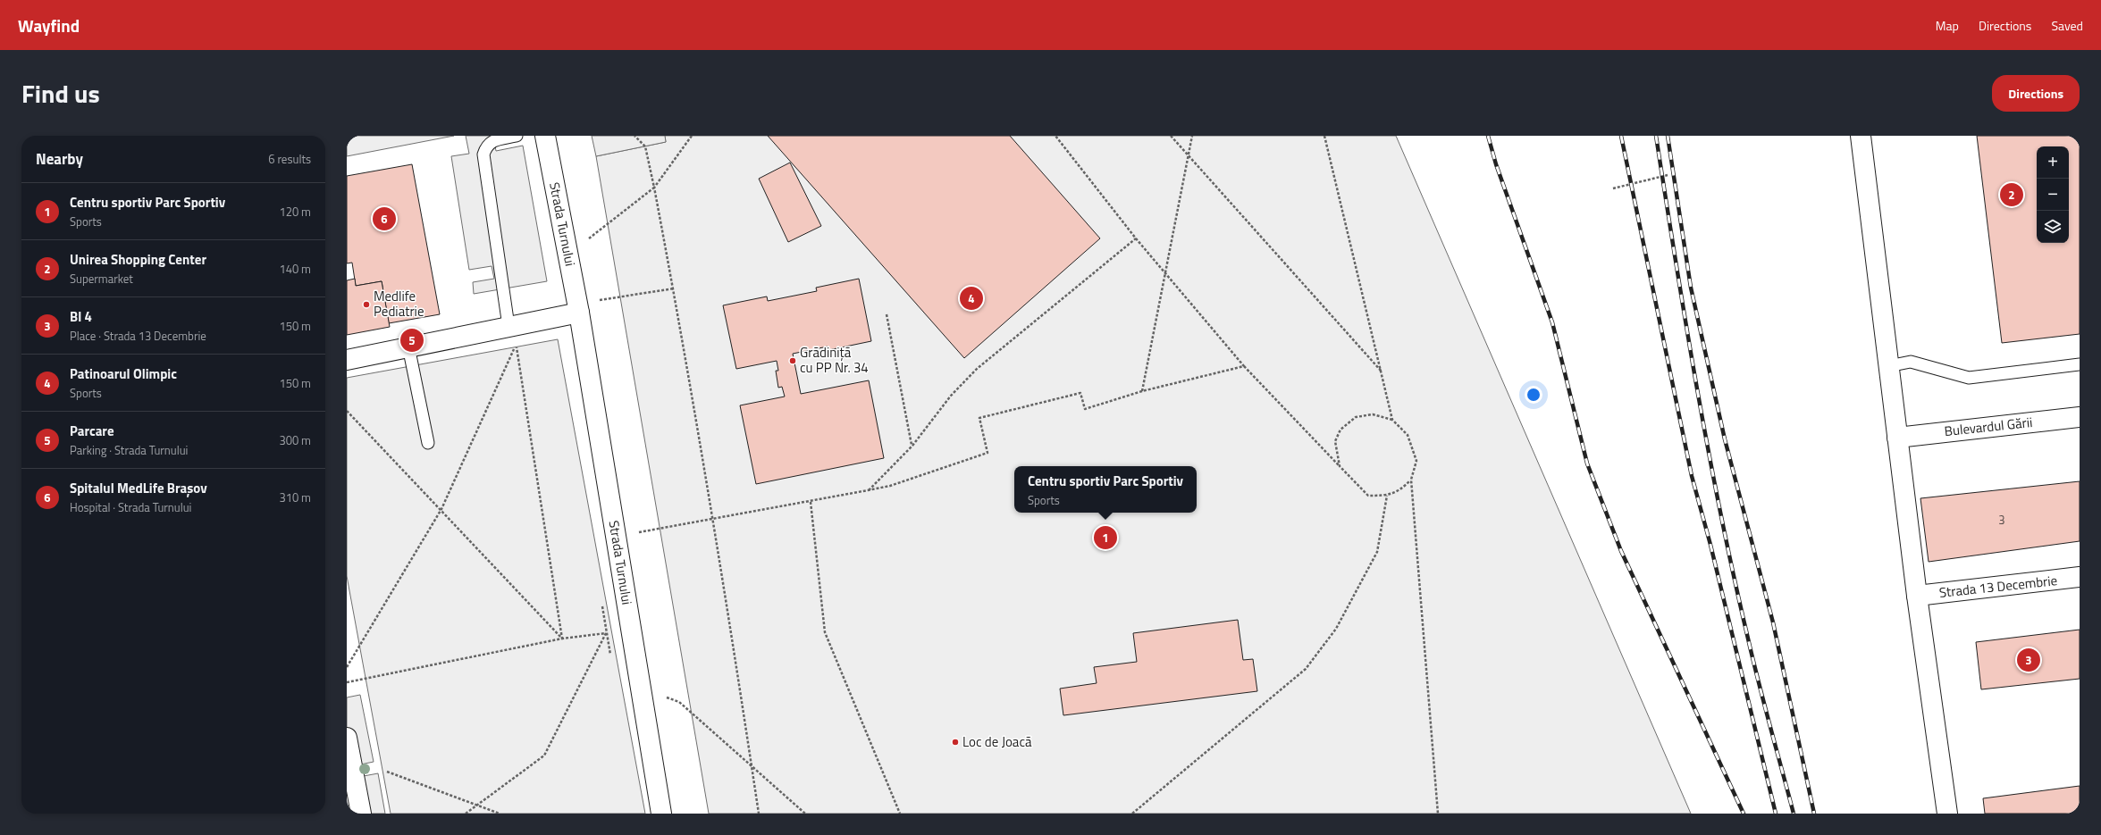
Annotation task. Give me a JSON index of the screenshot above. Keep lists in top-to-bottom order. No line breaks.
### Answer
{"streets":{"street":["Strada Turnului","Bulevardul Gării","Strada 13 Decembrie"]},"places":["Medlife Pediatrie","Grădiniță cu PP Nr. 34","Loc de Joacă"],"house_numbers":["3"],"page":{"header":"Wayfind","nav":["Map","Directions","Saved"],"title":"Find us","buttons":"Directions","heading":["Nearby","6 results"],"map_buttons":["+","−"],"pins":["2","6","4","5","1","3"],"list":[{"mark":"1","name":"Centru sportiv Parc Sportiv","note":"Sports","value":"120 m"},{"mark":"2","name":"Unirea Shopping Center","note":"Supermarket","value":"140 m"},{"mark":"3","name":"Bl 4","note":"Place · Strada 13 Decembrie","value":"150 m"},{"mark":"4","name":"Patinoarul Olimpic","note":"Sports","value":"150 m"},{"mark":"5","name":"Parcare","note":"Parking · Strada Turnului","value":"300 m"},{"mark":"6","name":"Spitalul MedLife Brașov","note":"Hospital · Strada Turnului","value":"310 m"}],"popup":["Centru sportiv Parc Sportiv","Sports"]}}
